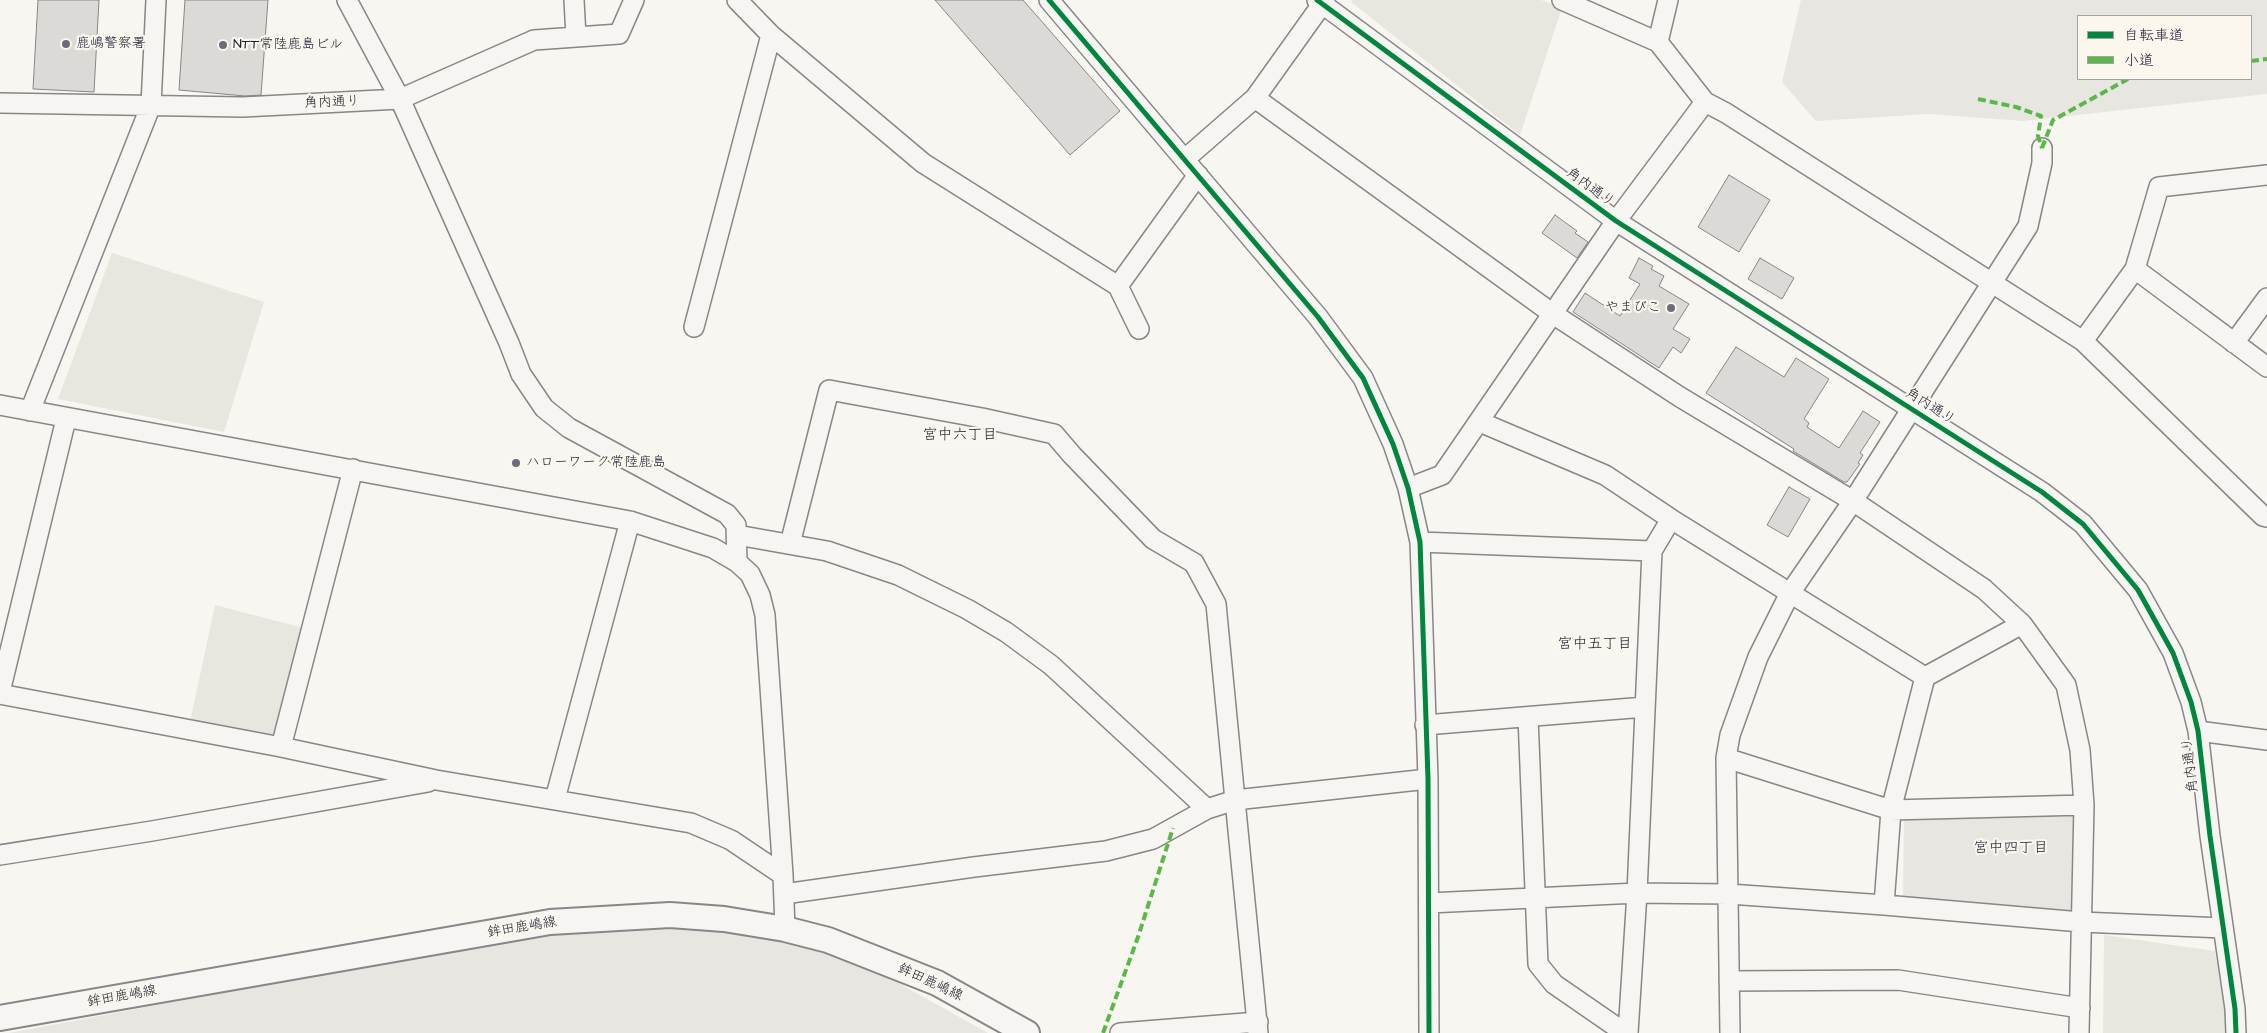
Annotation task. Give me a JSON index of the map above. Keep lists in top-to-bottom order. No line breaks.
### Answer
{"streets":{"main road":["鉾田鹿嶋線"],"street":["角内通り"]},"districts":["宮中六丁目","宮中五丁目","宮中四丁目"],"places":["鹿嶋警察署","NTT常陸鹿島ビル","やまびこ","ハローワーク常陸鹿島"],"legend":["自転車道","小道"]}
